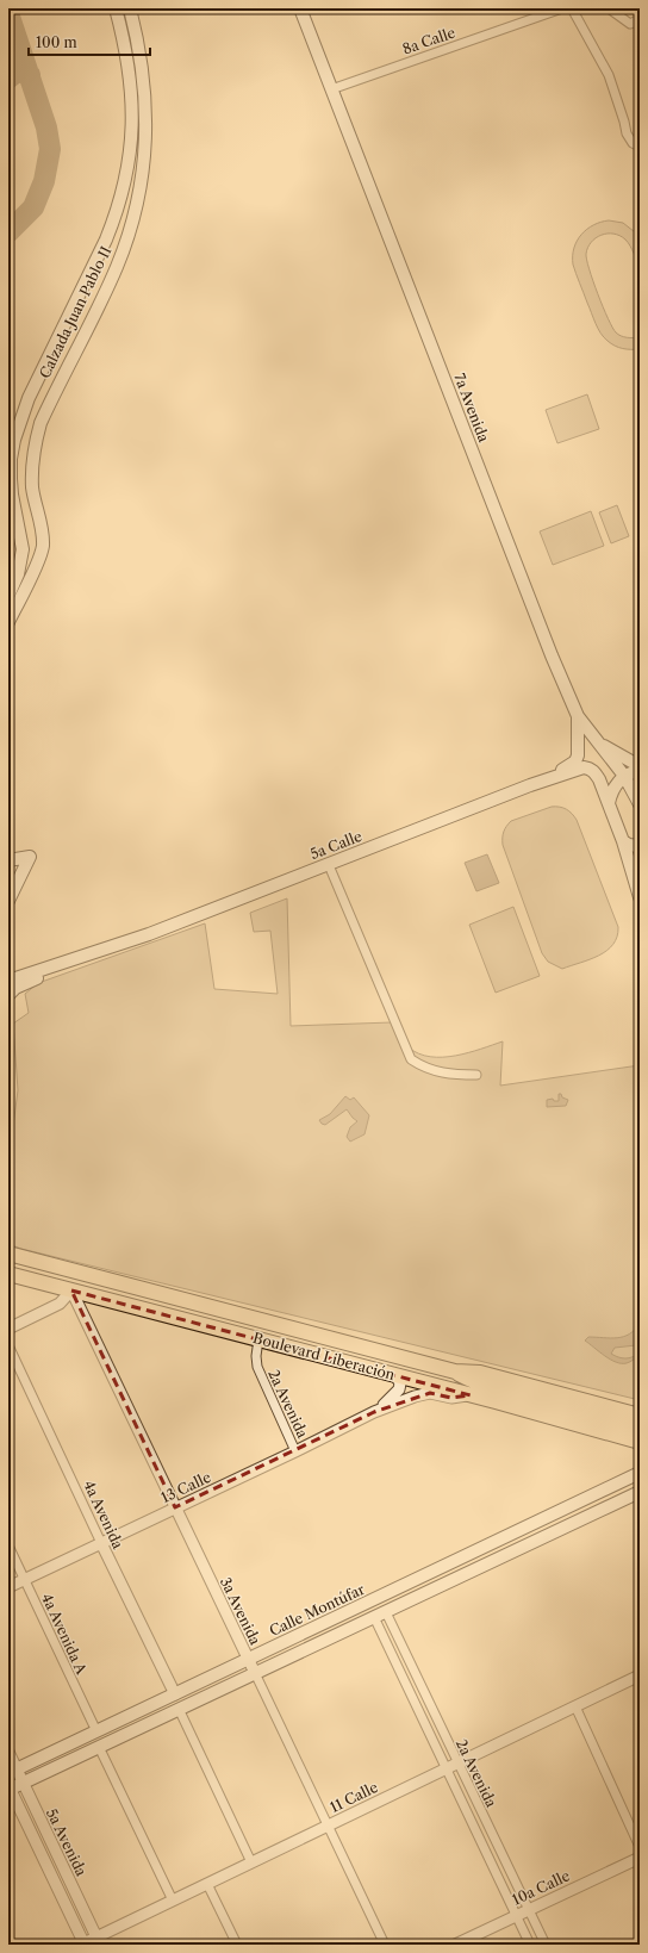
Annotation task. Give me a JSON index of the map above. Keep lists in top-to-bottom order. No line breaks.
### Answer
{"streets":{"highway":["Boulevard Liberación"],"main road":["Calzada Juan Pablo II","7a Avenida","5a Calle","Calle Montúfar"],"street":["8a Calle","2a Avenida","13 Calle","4a Avenida","3a Avenida","4a Avenida A","11 Calle","5a Avenida","10a Calle"]},"crossings":[["8a Calle","7a Avenida"],["Boulevard Liberación","2a Avenida"],["Boulevard Liberación","13 Calle"],["Boulevard Liberación","3a Avenida"],["2a Avenida","13 Calle"],["2a Avenida","11 Calle"],["2a Avenida","10a Calle"],["13 Calle","4a Avenida"],["13 Calle","3a Avenida"],["13 Calle","4a Avenida A"],["4a Avenida","Calle Montúfar"],["Calle Montúfar","3a Avenida"],["Calle Montúfar","4a Avenida A"],["Calle Montúfar","5a Avenida"],["3a Avenida","11 Calle"],["11 Calle","5a Avenida"]],"scale_bar":"100 m"}
